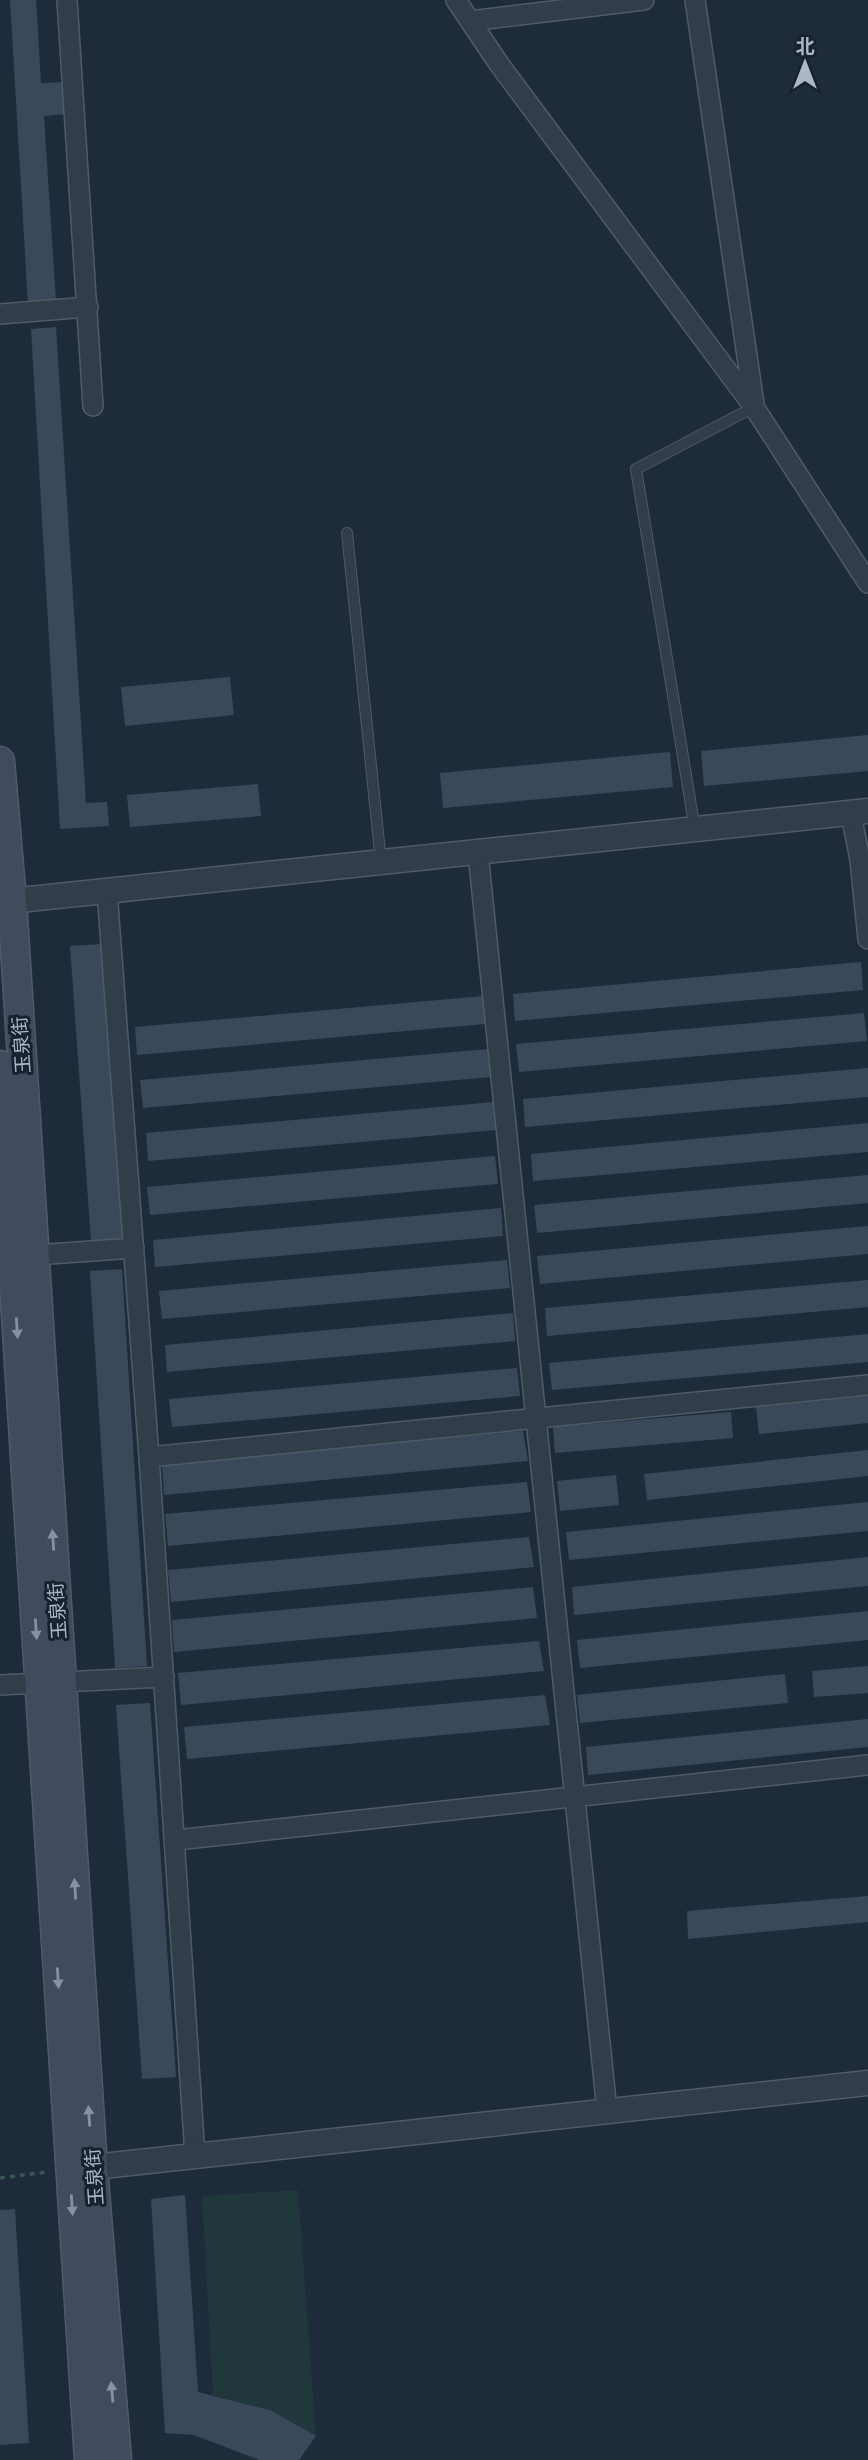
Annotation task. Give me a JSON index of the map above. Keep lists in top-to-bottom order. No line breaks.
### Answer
{"streets":{"main road":["玉泉街"]},"north":"top"}
